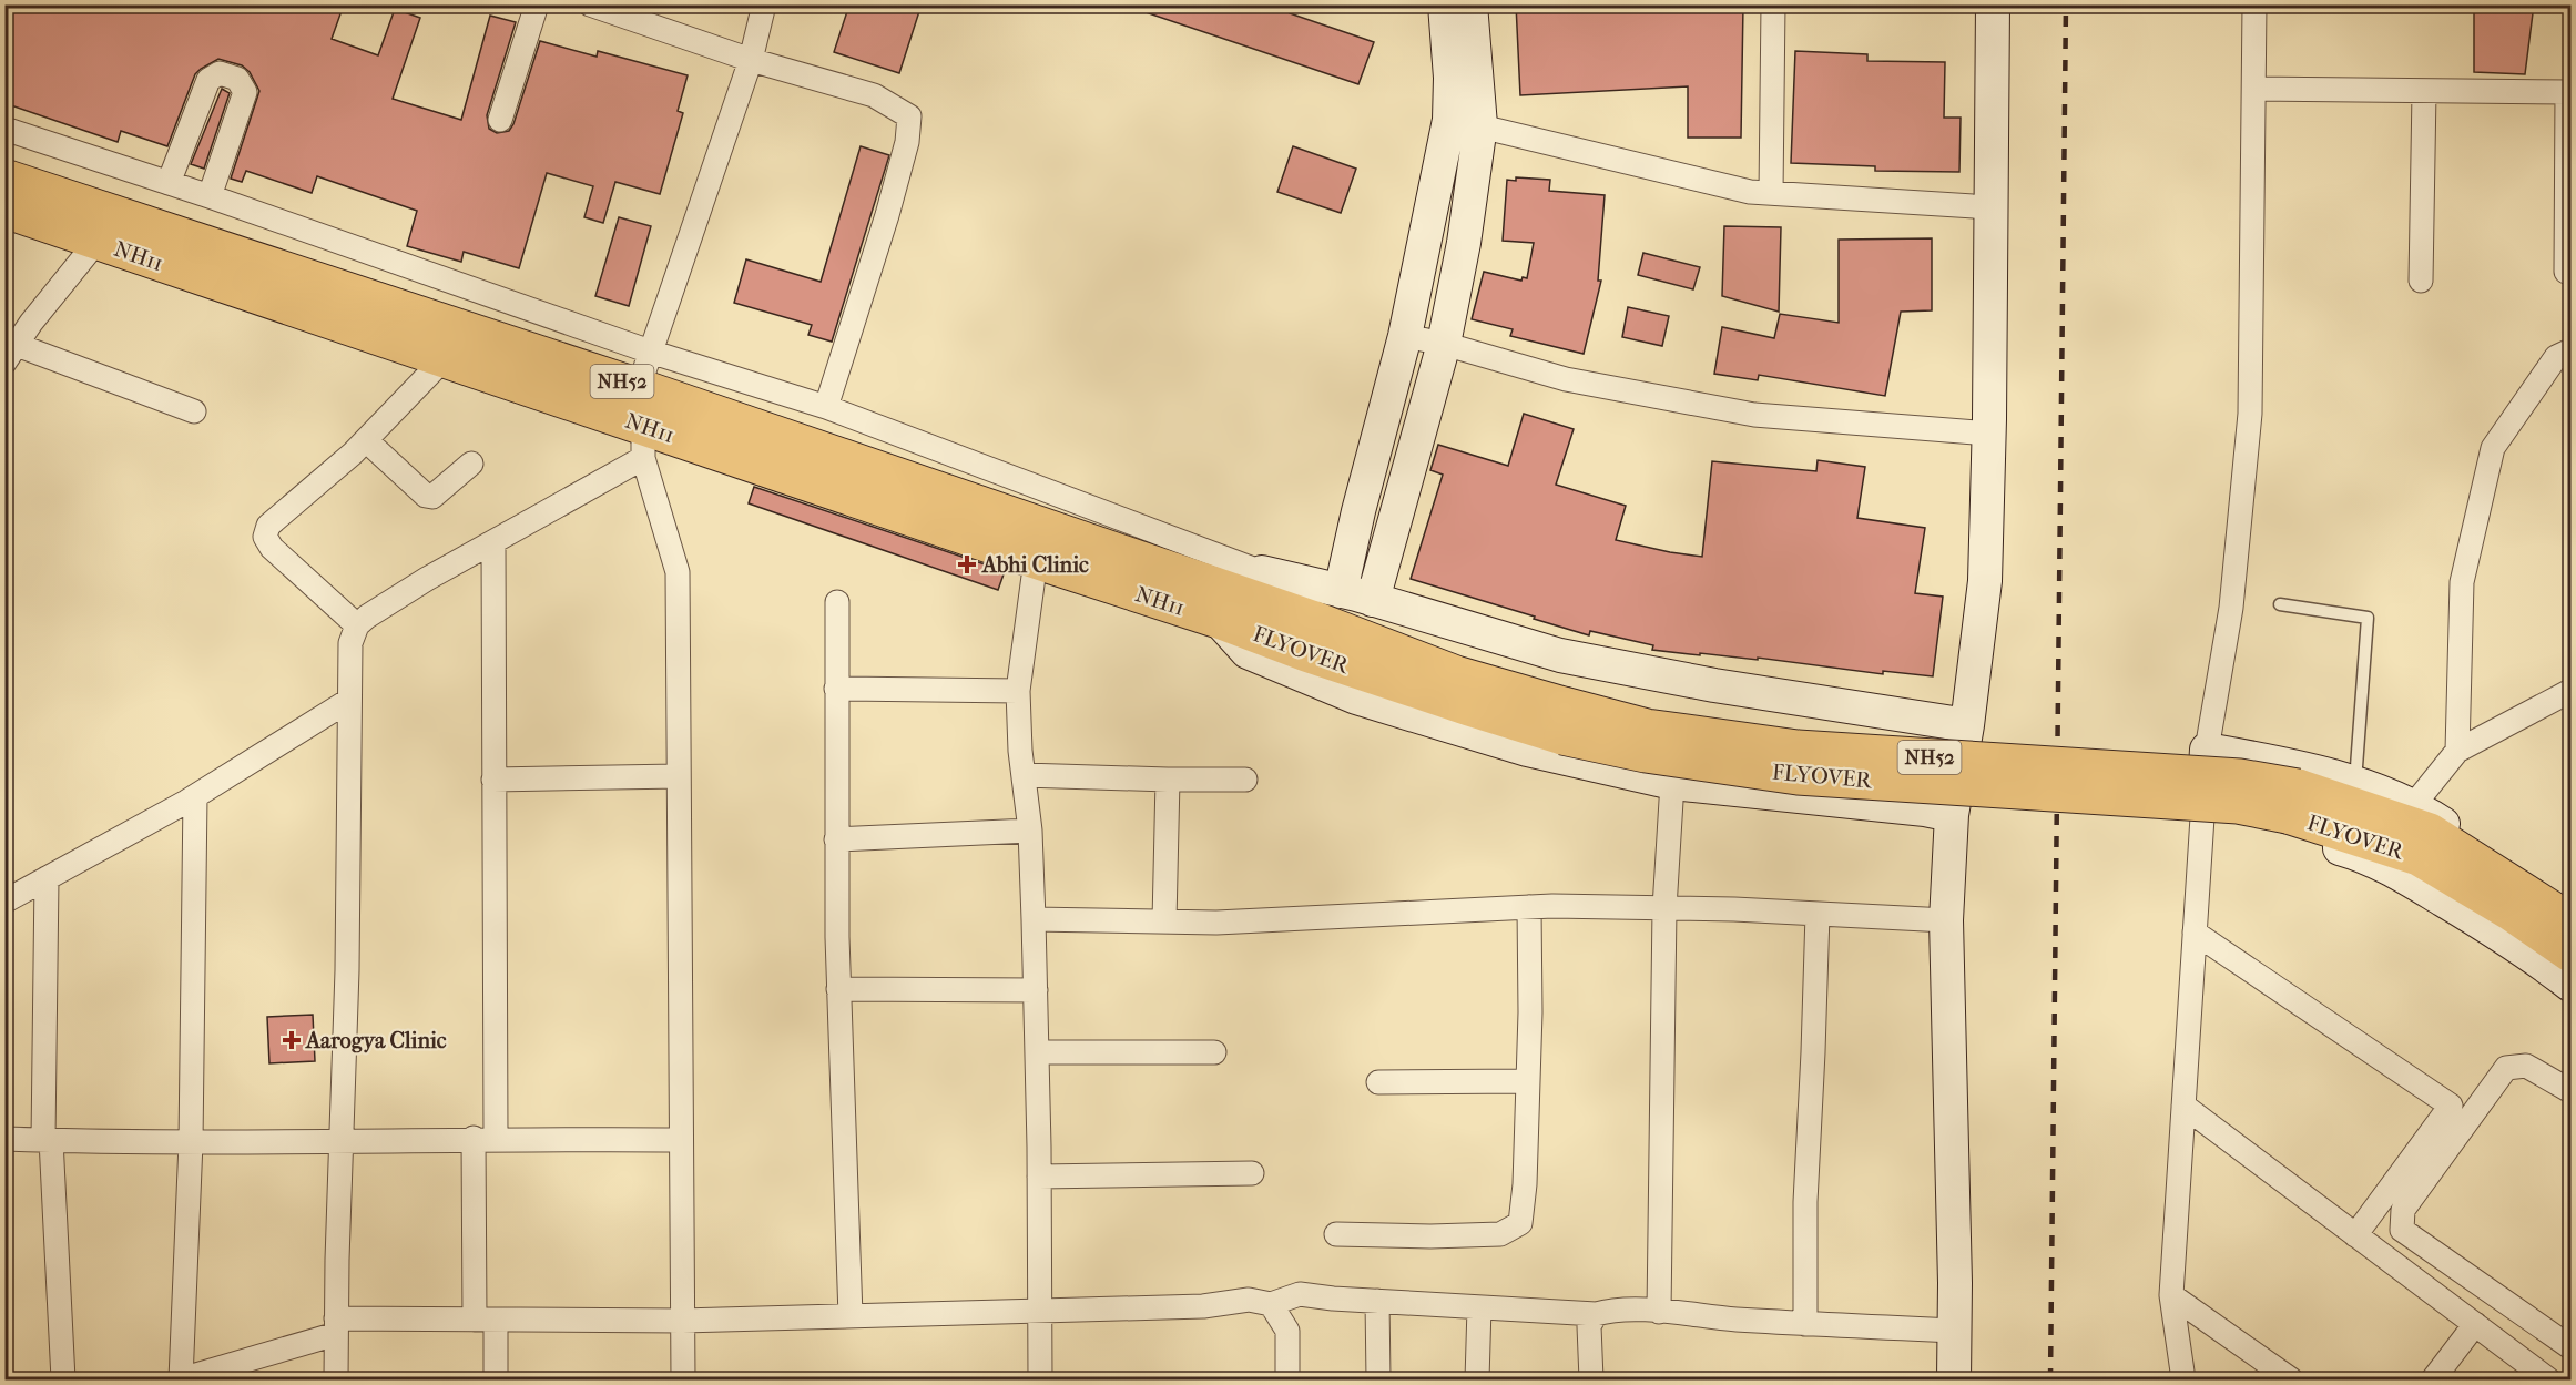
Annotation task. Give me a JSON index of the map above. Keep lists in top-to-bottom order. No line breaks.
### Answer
{"streets":{"highway":["NH11","NH52","FLYOVER"]},"crossings":[["NH11","NH52"],["NH11","FLYOVER"],["NH52","FLYOVER"]],"places":{"health":["Abhi Clinic","Aarogya Clinic"]}}
